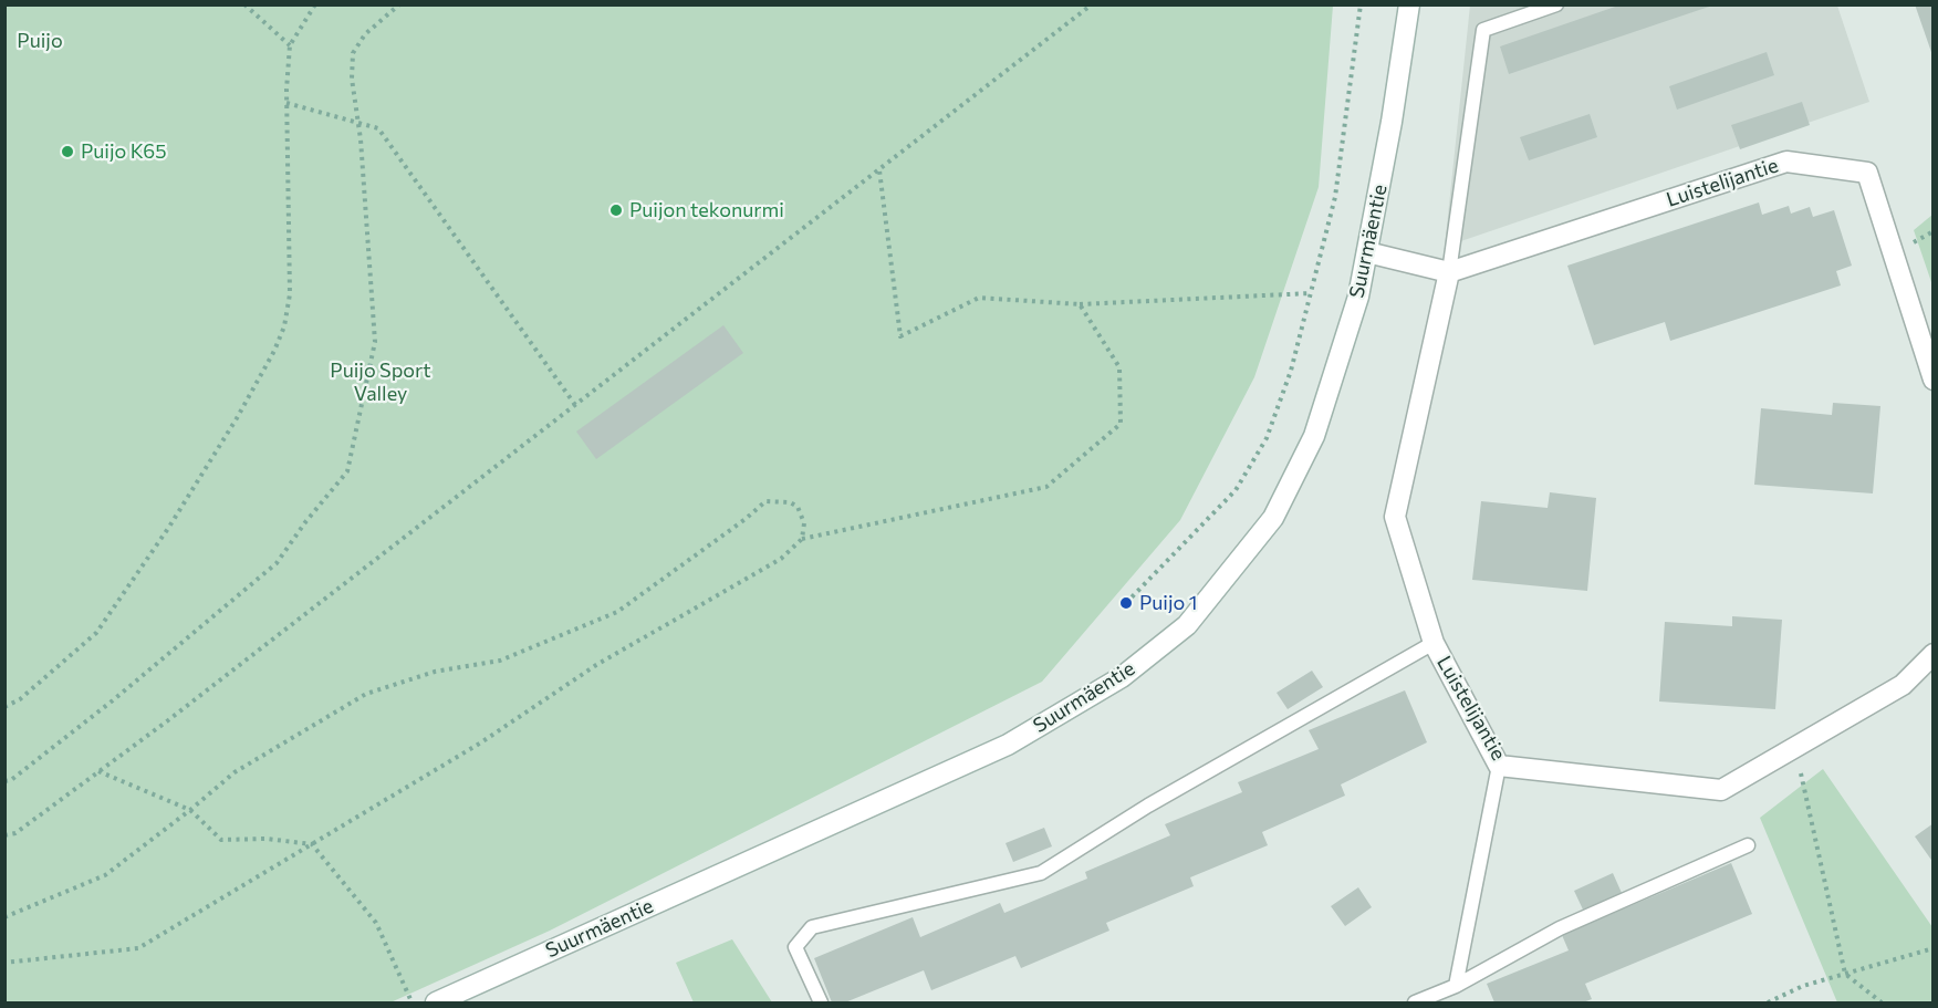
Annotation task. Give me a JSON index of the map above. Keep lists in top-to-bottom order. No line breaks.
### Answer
{"streets":{"street":["Luistelijantie","Suurmäentie"]},"parks":["Puijo","Puijo Sport Valley"],"places":["Puijo K65","Puijon tekonurmi","Puijo 1"]}
